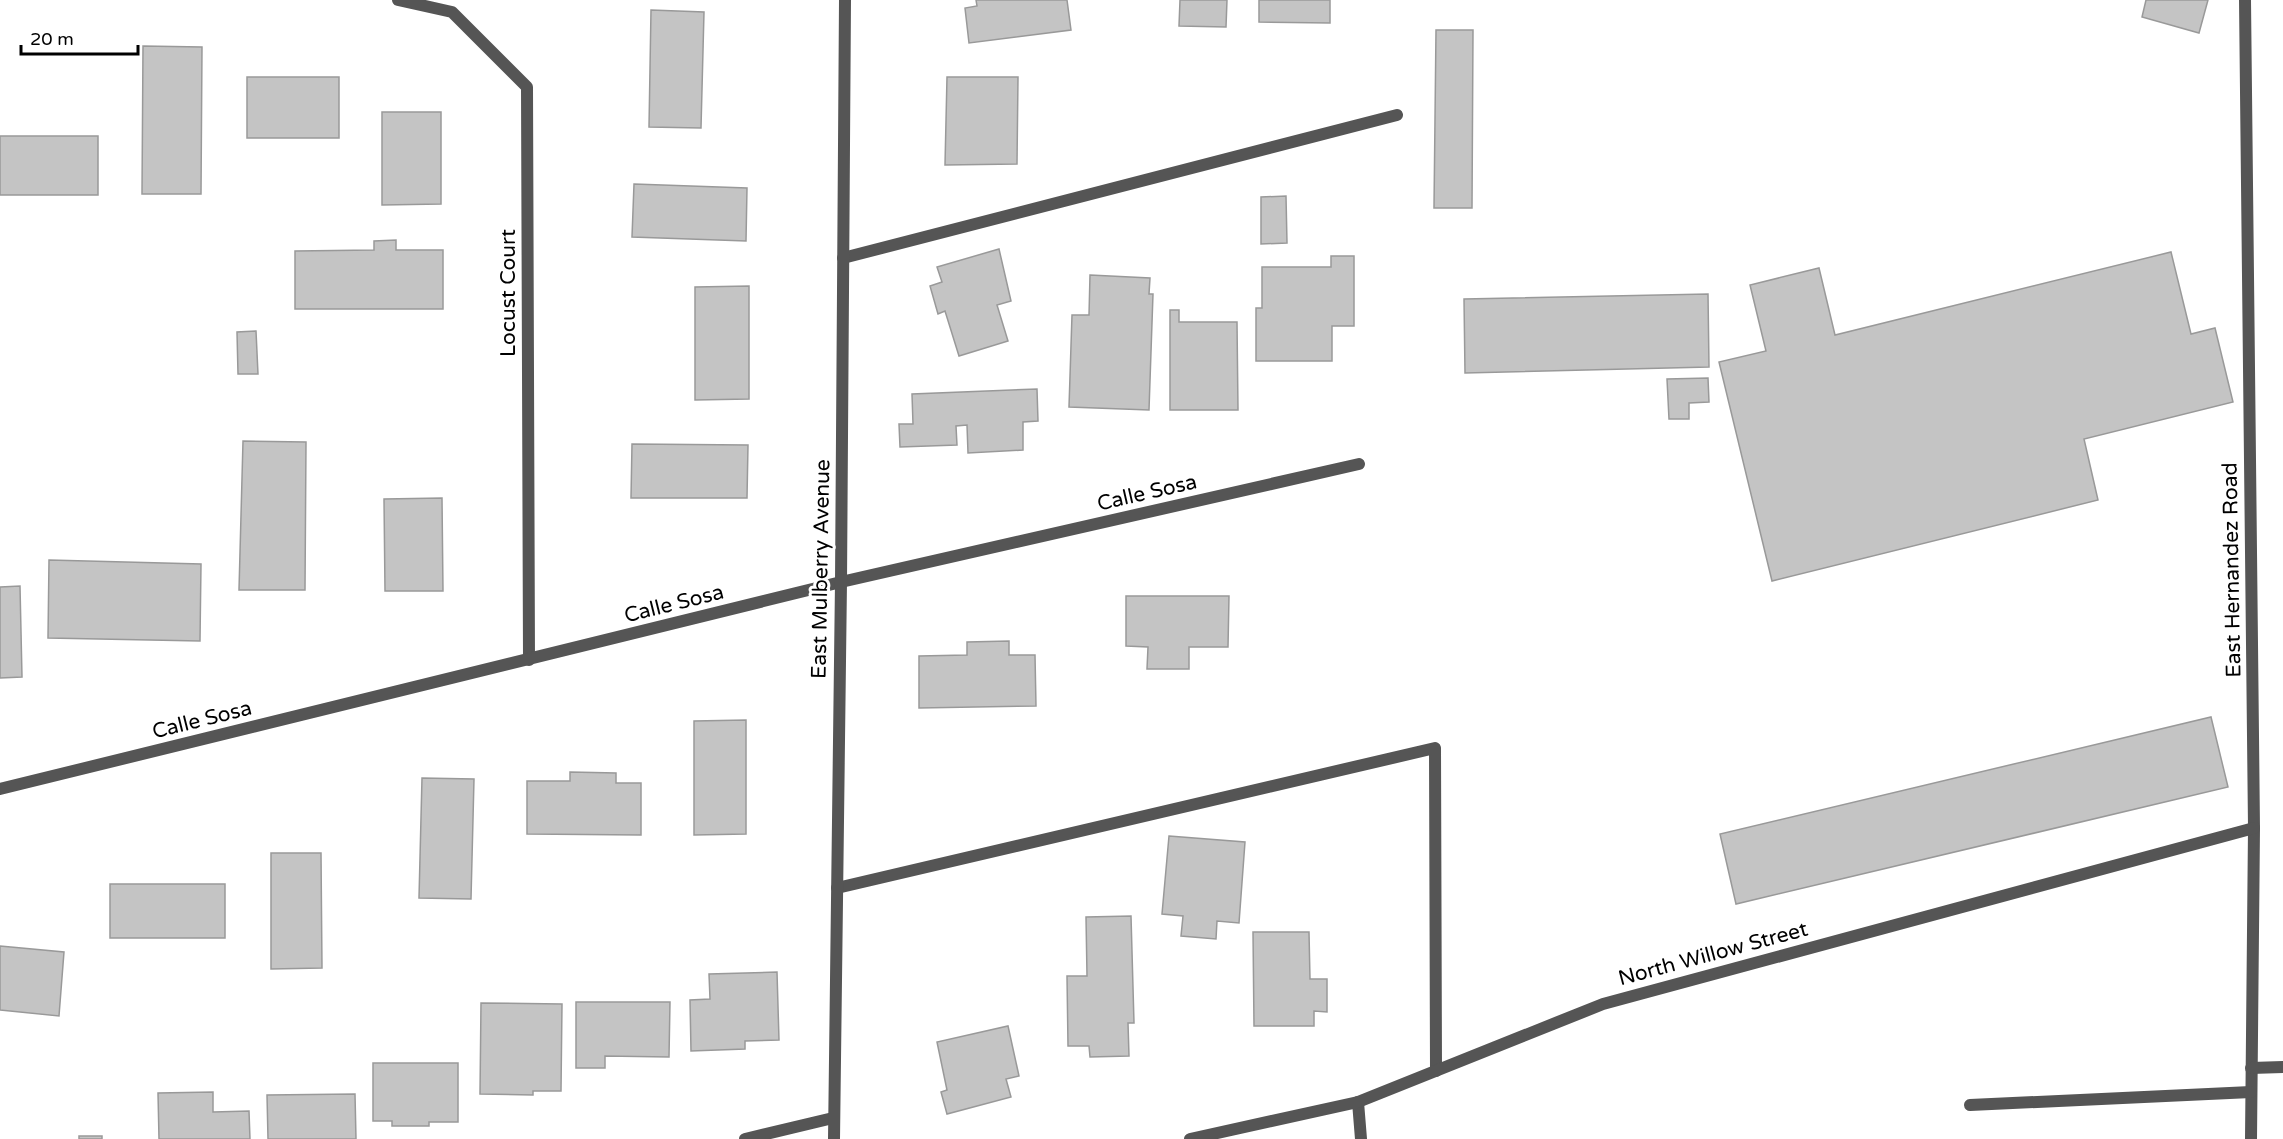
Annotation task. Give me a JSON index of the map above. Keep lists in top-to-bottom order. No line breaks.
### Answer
{"streets":{"street":["Locust Court","Calle Sosa","East Mulberry Avenue","East Hernandez Road","North Willow Street"]},"crossings":[["Locust Court","Calle Sosa"],["Calle Sosa","East Mulberry Avenue"],["East Hernandez Road","North Willow Street"]],"scale_bar":"20 m"}
